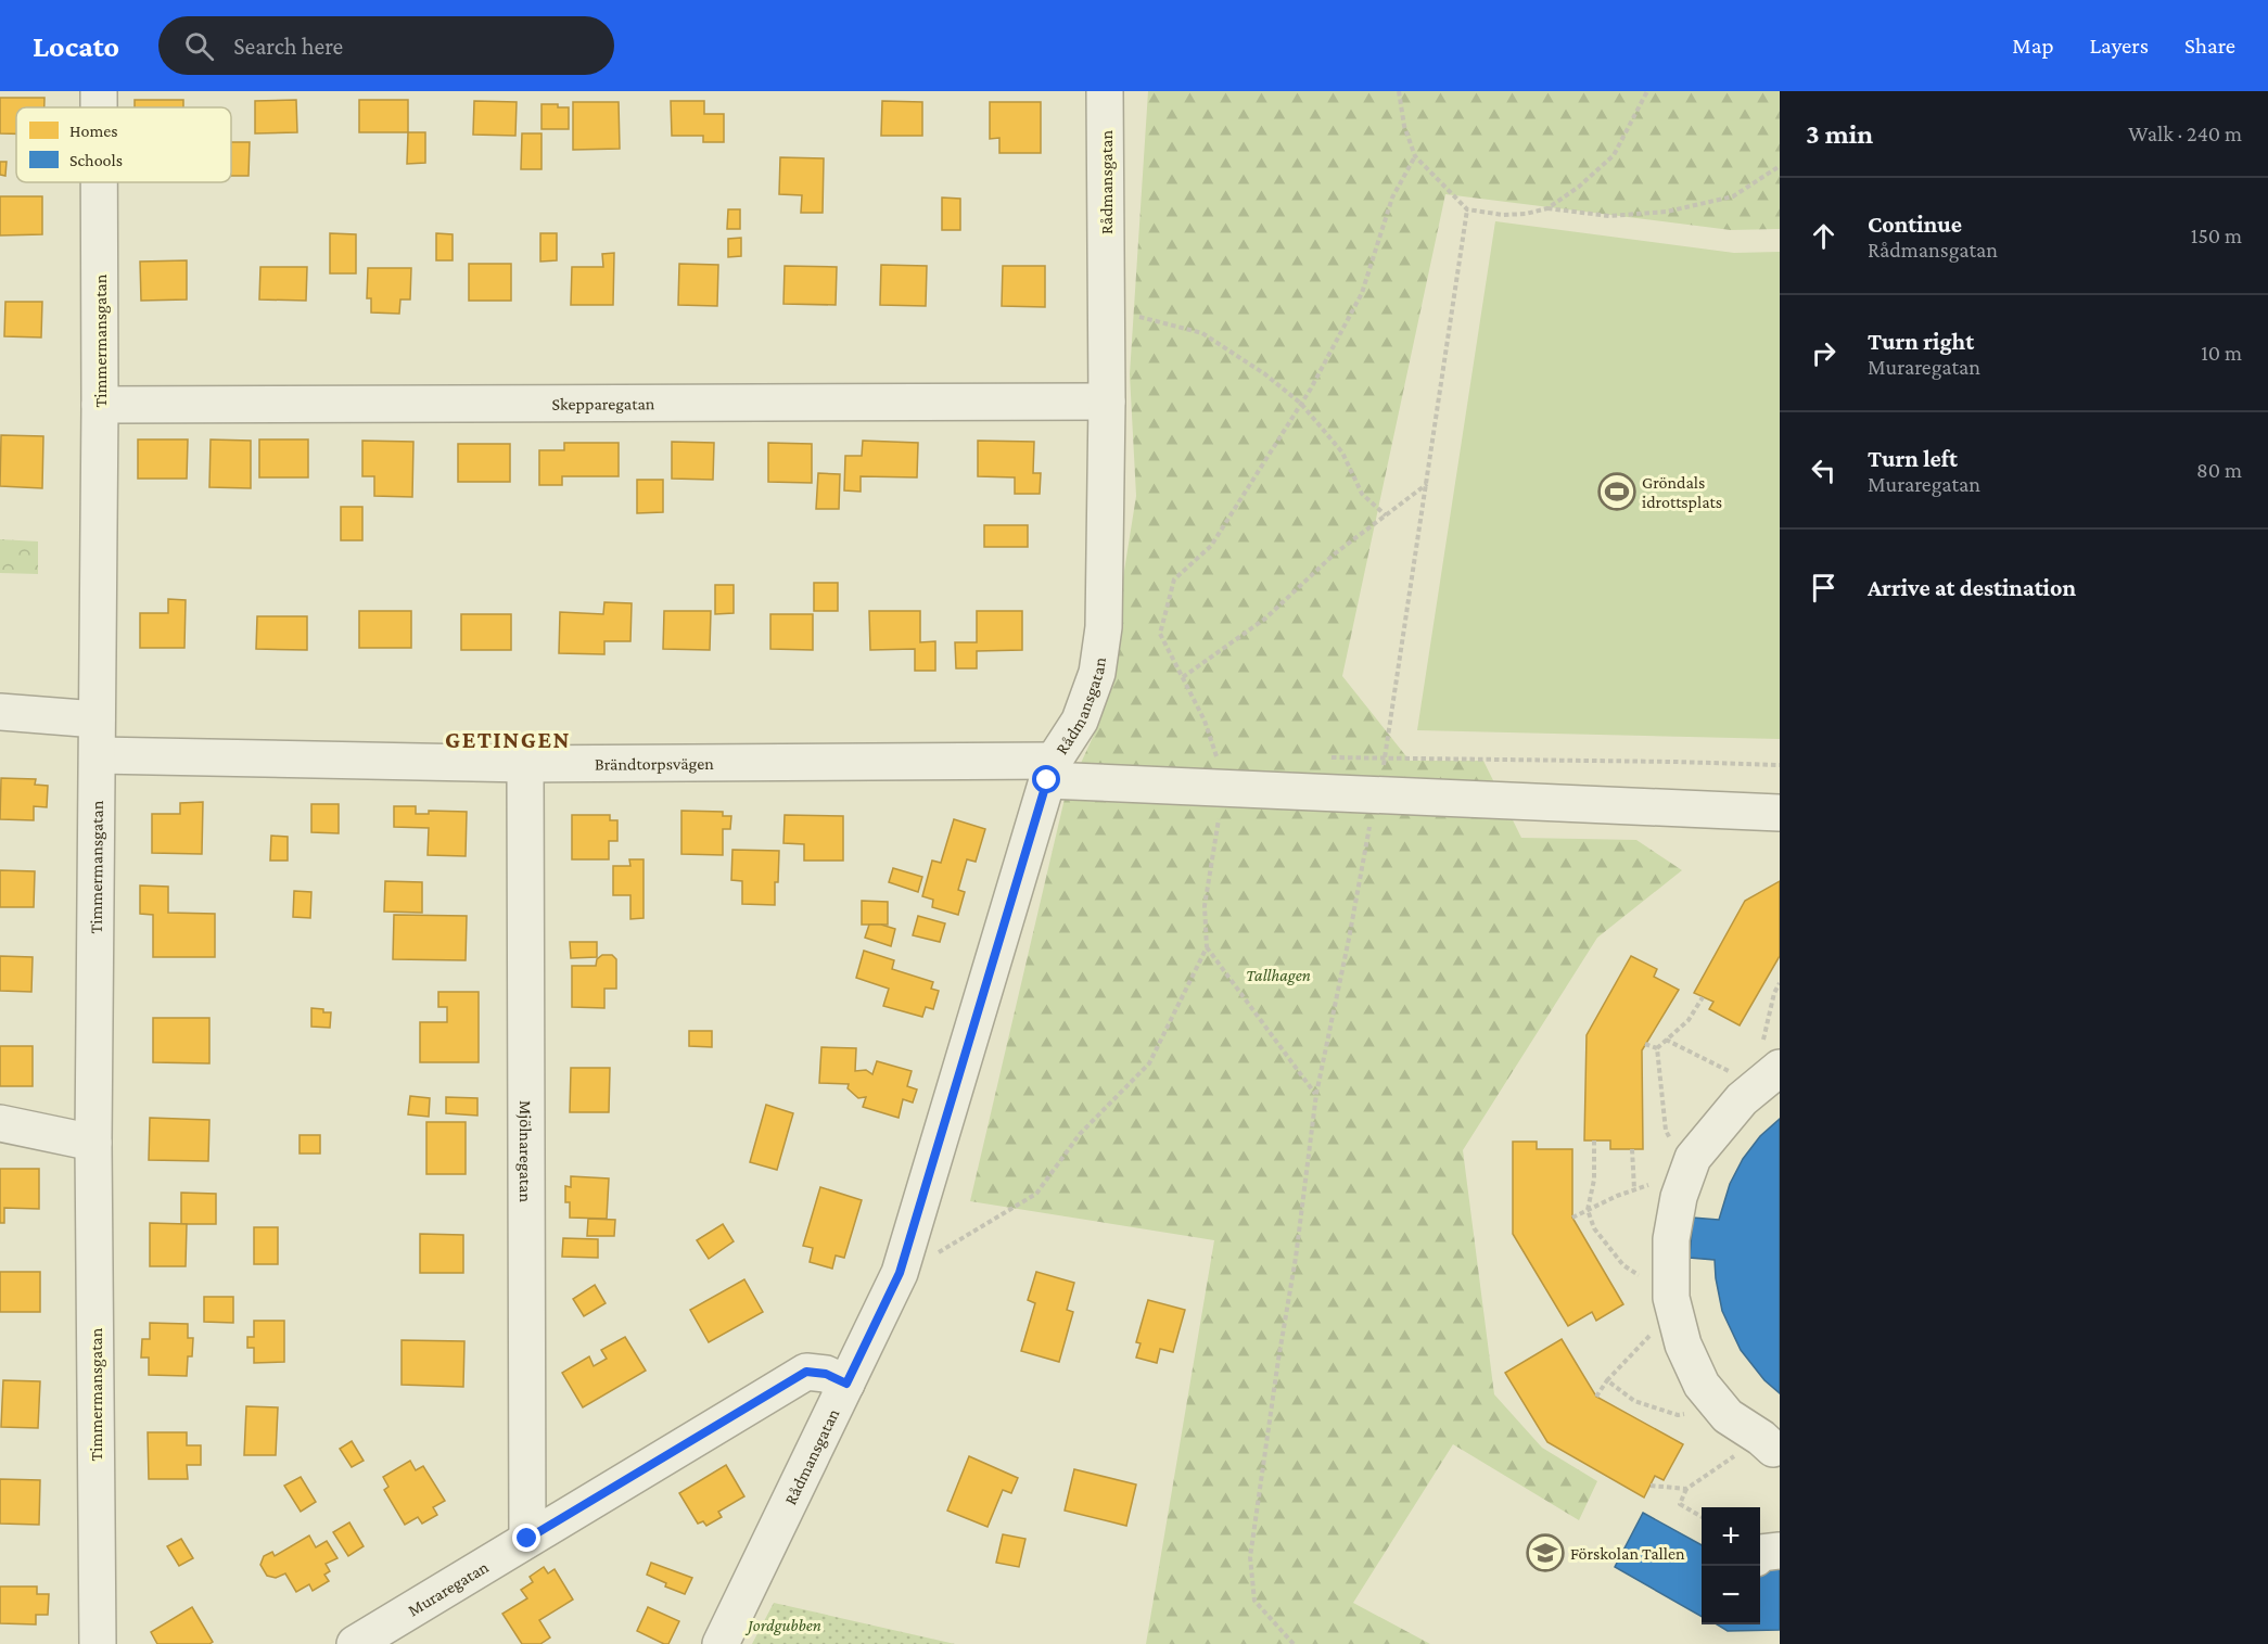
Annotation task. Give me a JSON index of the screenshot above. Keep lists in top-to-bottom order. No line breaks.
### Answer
{"streets":{"street":["Rådmansgatan","Timmermansgatan","Skepparegatan","Brändtorpsvägen","Mjölnaregatan","Muraregatan"]},"crossings":[["Rådmansgatan","Skepparegatan"],["Rådmansgatan","Brändtorpsvägen"],["Rådmansgatan","Muraregatan"],["Timmermansgatan","Skepparegatan"],["Timmermansgatan","Brändtorpsvägen"],["Brändtorpsvägen","Mjölnaregatan"],["Mjölnaregatan","Muraregatan"]],"districts":["GETINGEN"],"parks":["Tallhagen","Jordgubben"],"places":{"sports":["Gröndals idrottsplats"],"school or university":["Förskolan Tallen"]},"legend":["Homes","Schools"],"page":{"header":"Locato","search":"Search here","nav":["Map","Layers","Share"],"heading":["3 min","Walk · 240 m"],"list":[["Continue","Rådmansgatan","150 m"],["Turn right","Muraregatan","10 m"],["Turn left","Muraregatan","80 m"],"Arrive at destination"],"map_buttons":["+","−"]}}
